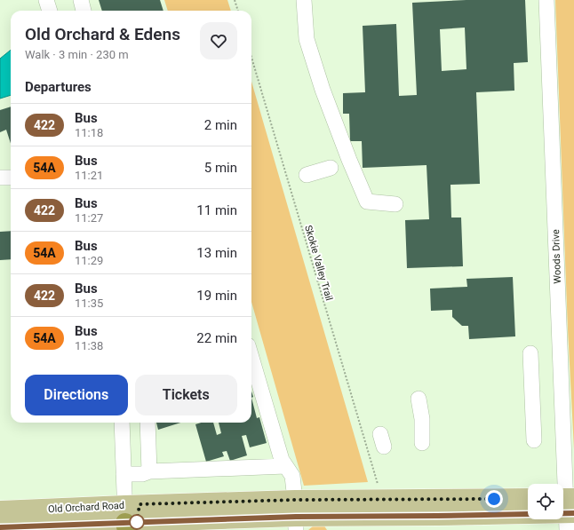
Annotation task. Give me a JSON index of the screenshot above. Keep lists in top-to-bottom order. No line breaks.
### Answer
{"streets":{"main road":["Old Orchard Road"],"street":["Woods Drive"],"path":["Skokie Valley Trail"]},"crossings":[["Woods Drive","Old Orchard Road"]],"lines":["bus line 422"],"page":{"heading":[["Old Orchard & Edens","Walk · 3 min · 230 m"],"Departures"],"list":[{"mark":"422","name":"Bus","note":"11:18","value":"2 min"},{"mark":"54A","name":"Bus","note":"11:21","value":"5 min"},{"mark":"422","name":"Bus","note":"11:27","value":"11 min"},{"mark":"54A","name":"Bus","note":"11:29","value":"13 min"},{"mark":"422","name":"Bus","note":"11:35","value":"19 min"},{"mark":"54A","name":"Bus","note":"11:38","value":"22 min"}],"buttons":["Directions","Tickets"]}}
